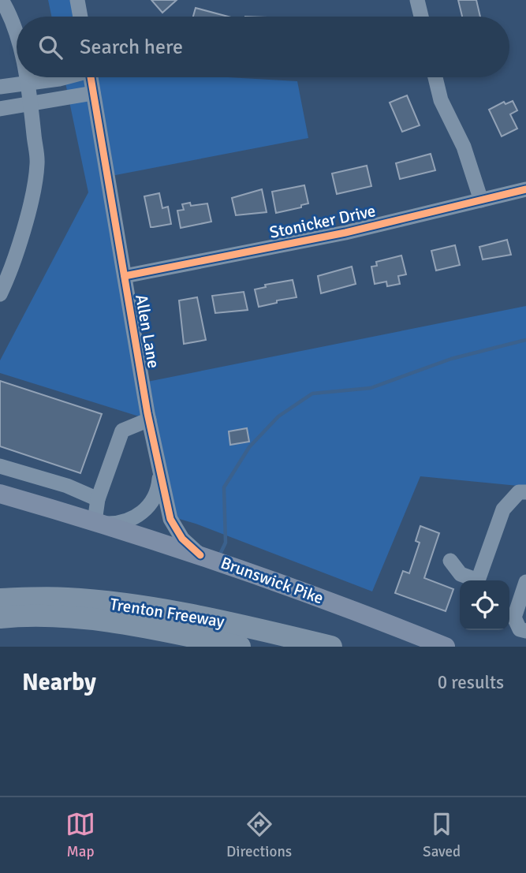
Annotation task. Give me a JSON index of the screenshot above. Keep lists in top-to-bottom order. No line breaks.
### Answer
{"streets":{"highway":["Trenton Freeway"],"main road":["Brunswick Pike"],"street":["Stonicker Drive","Allen Lane"]},"crossings":[["Stonicker Drive","Allen Lane"],["Allen Lane","Brunswick Pike"]],"page":{"search":"Search here","heading":["Nearby","0 results"],"nav":["Map","Directions","Saved"]}}
